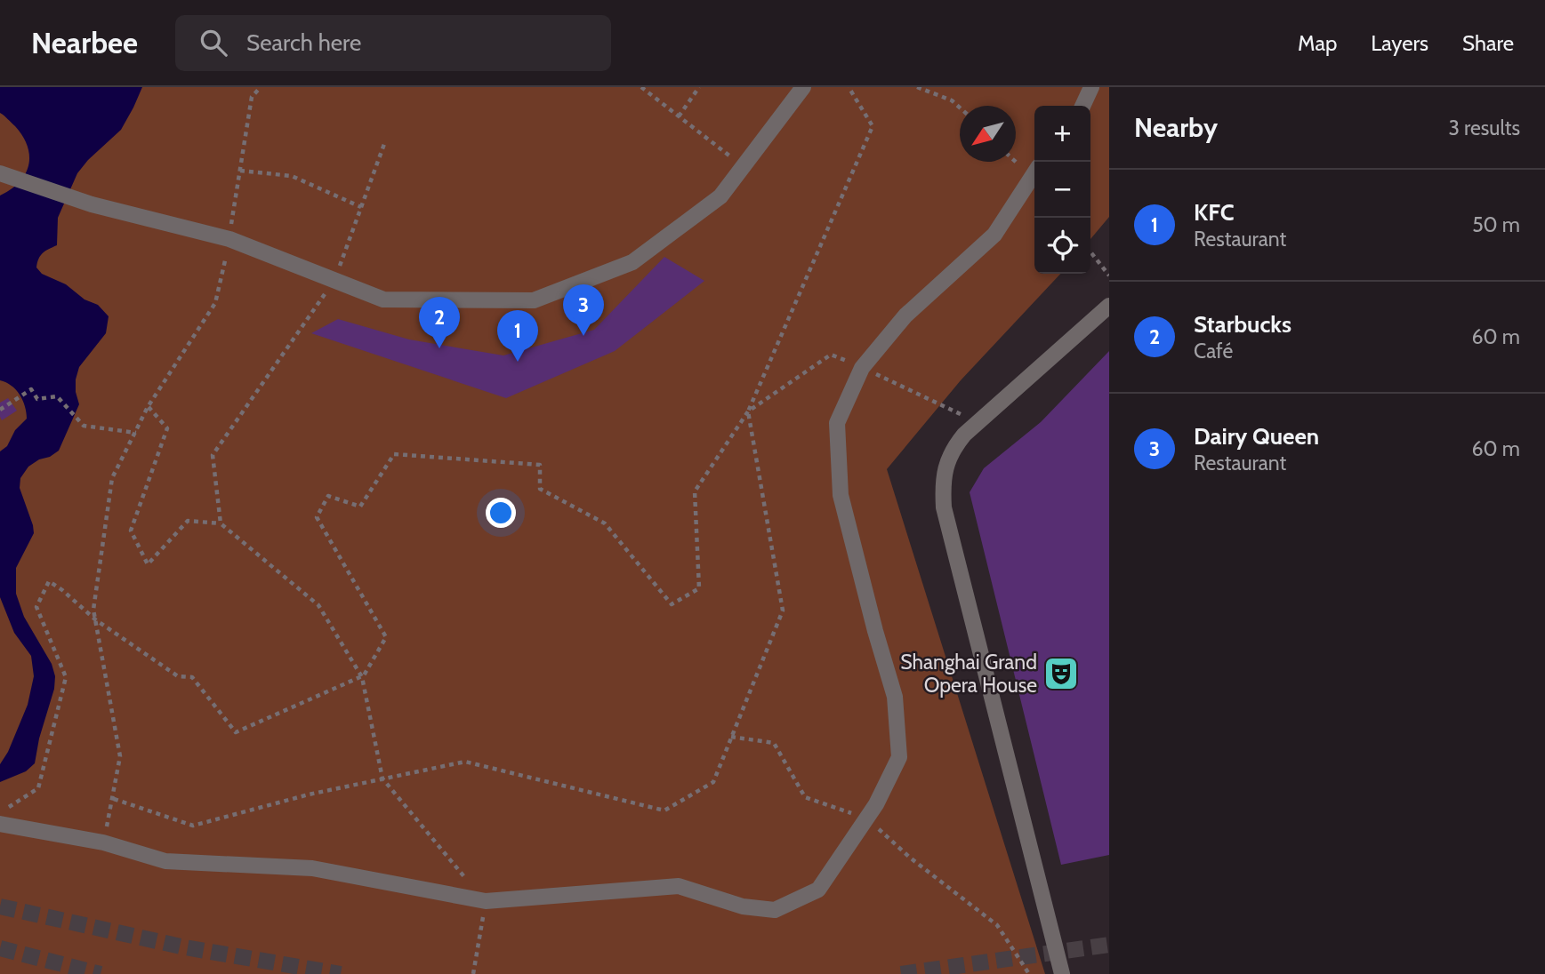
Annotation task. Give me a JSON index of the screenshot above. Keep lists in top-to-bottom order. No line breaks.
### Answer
{"places":{"theatre":["Shanghai Grand Opera House"]},"north":"bottom left","page":{"header":"Nearbee","search":"Search here","nav":["Map","Layers","Share"],"heading":["Nearby","3 results"],"map_buttons":["+","−"],"list":[{"mark":"1","name":"KFC","note":"Restaurant","value":"50 m"},{"mark":"2","name":"Starbucks","note":"Café","value":"60 m"},{"mark":"3","name":"Dairy Queen","note":"Restaurant","value":"60 m"}],"pins":["3","2","1"]}}
